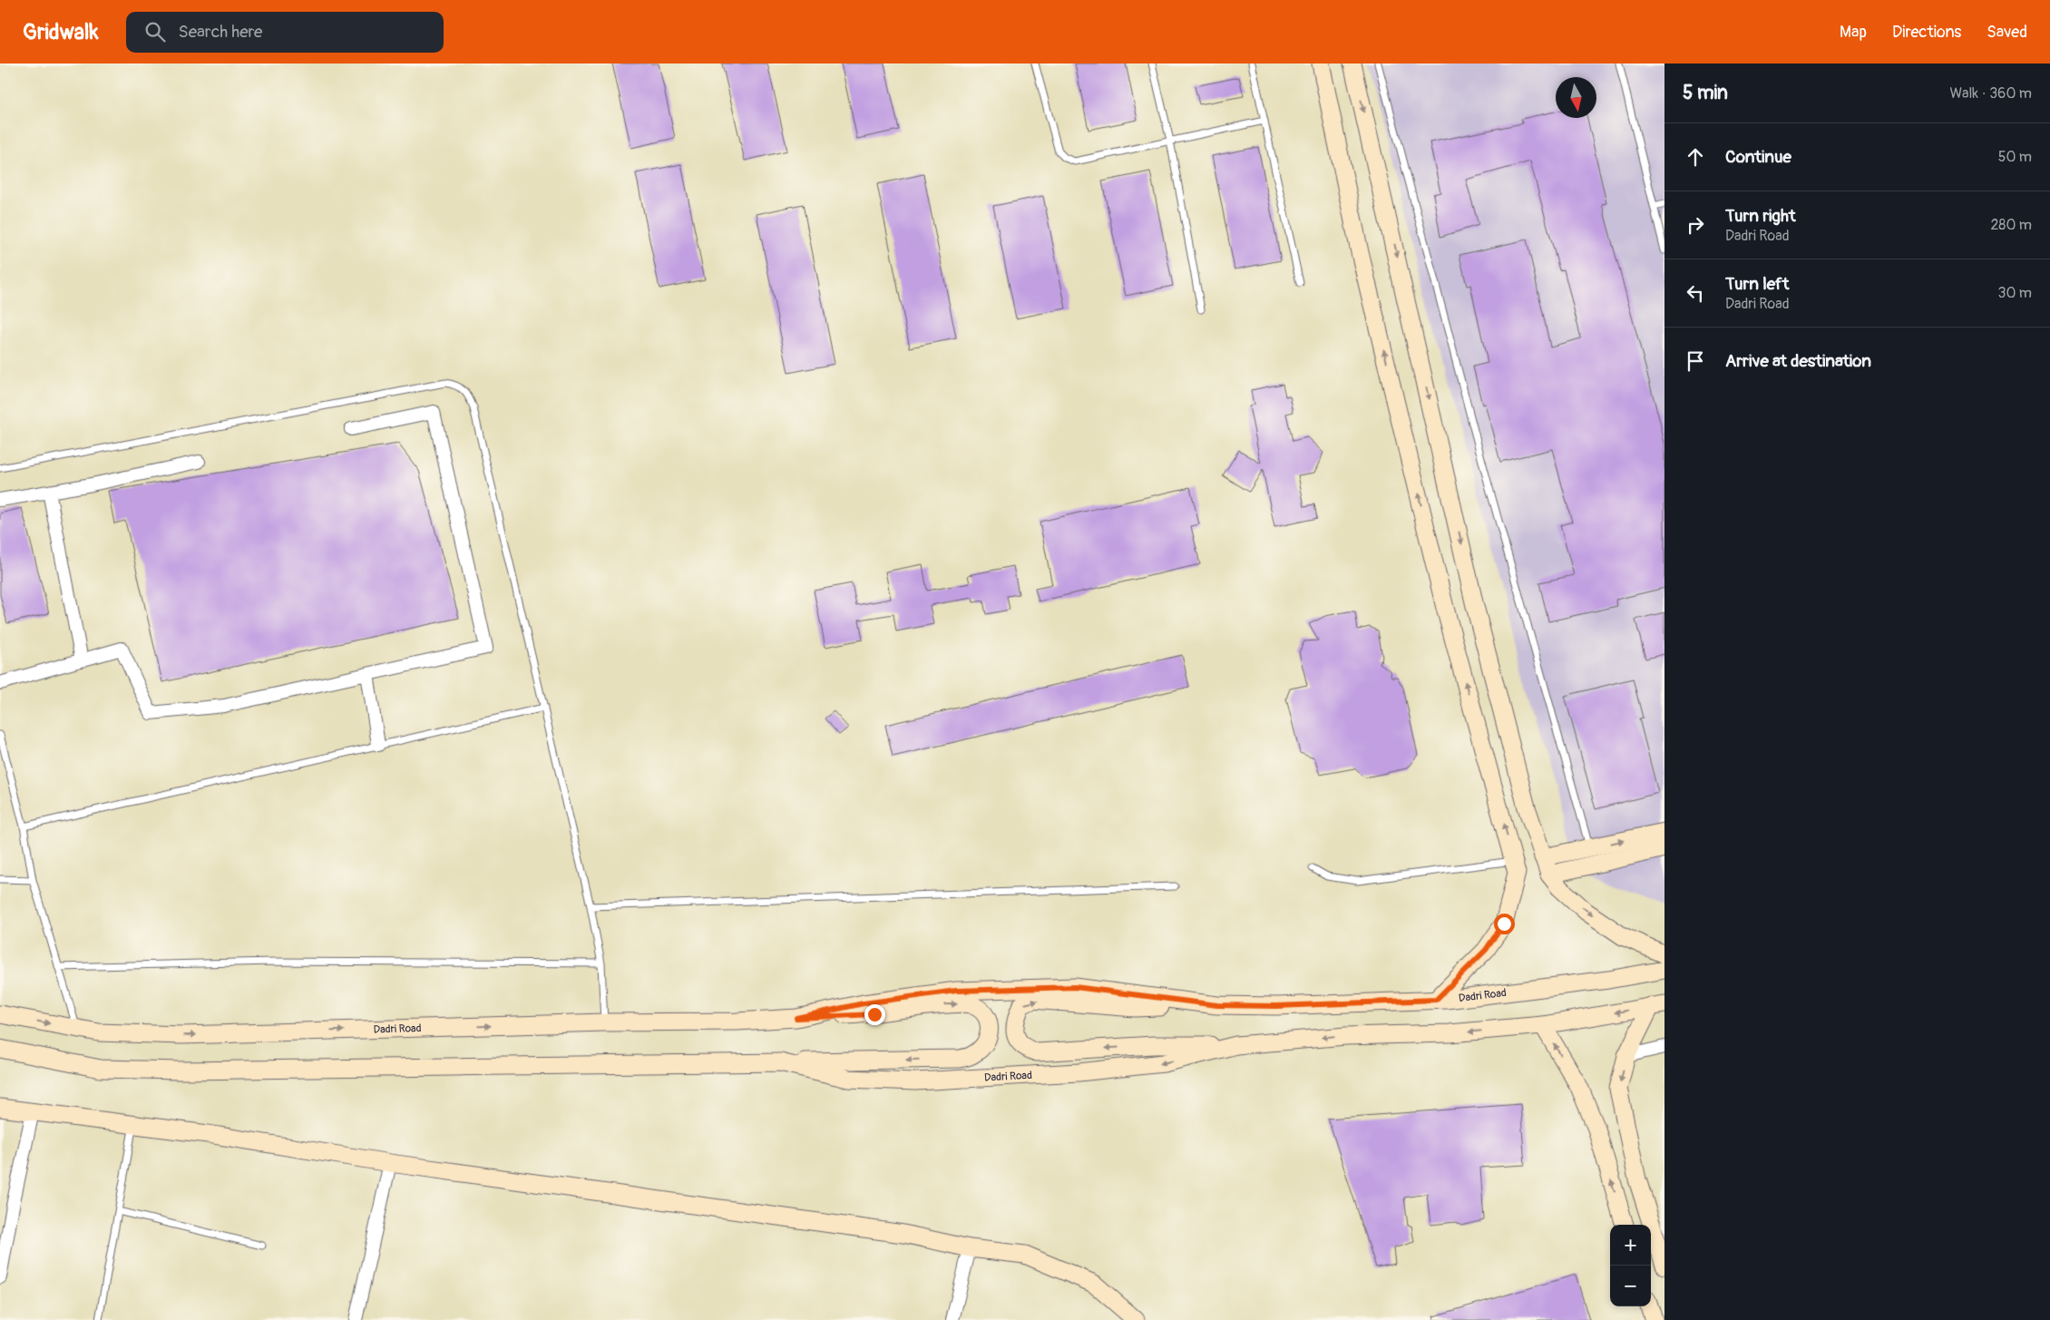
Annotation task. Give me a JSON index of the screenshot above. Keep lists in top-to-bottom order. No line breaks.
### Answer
{"streets":{"main road":["Dadri Road"]},"north":"bottom","page":{"header":"Gridwalk","search":"Search here","nav":["Map","Directions","Saved"],"heading":["5 min","Walk · 360 m"],"list":[["Continue","50 m"],["Turn right","Dadri Road","280 m"],["Turn left","Dadri Road","30 m"],"Arrive at destination"],"map_buttons":["+","−"]}}
